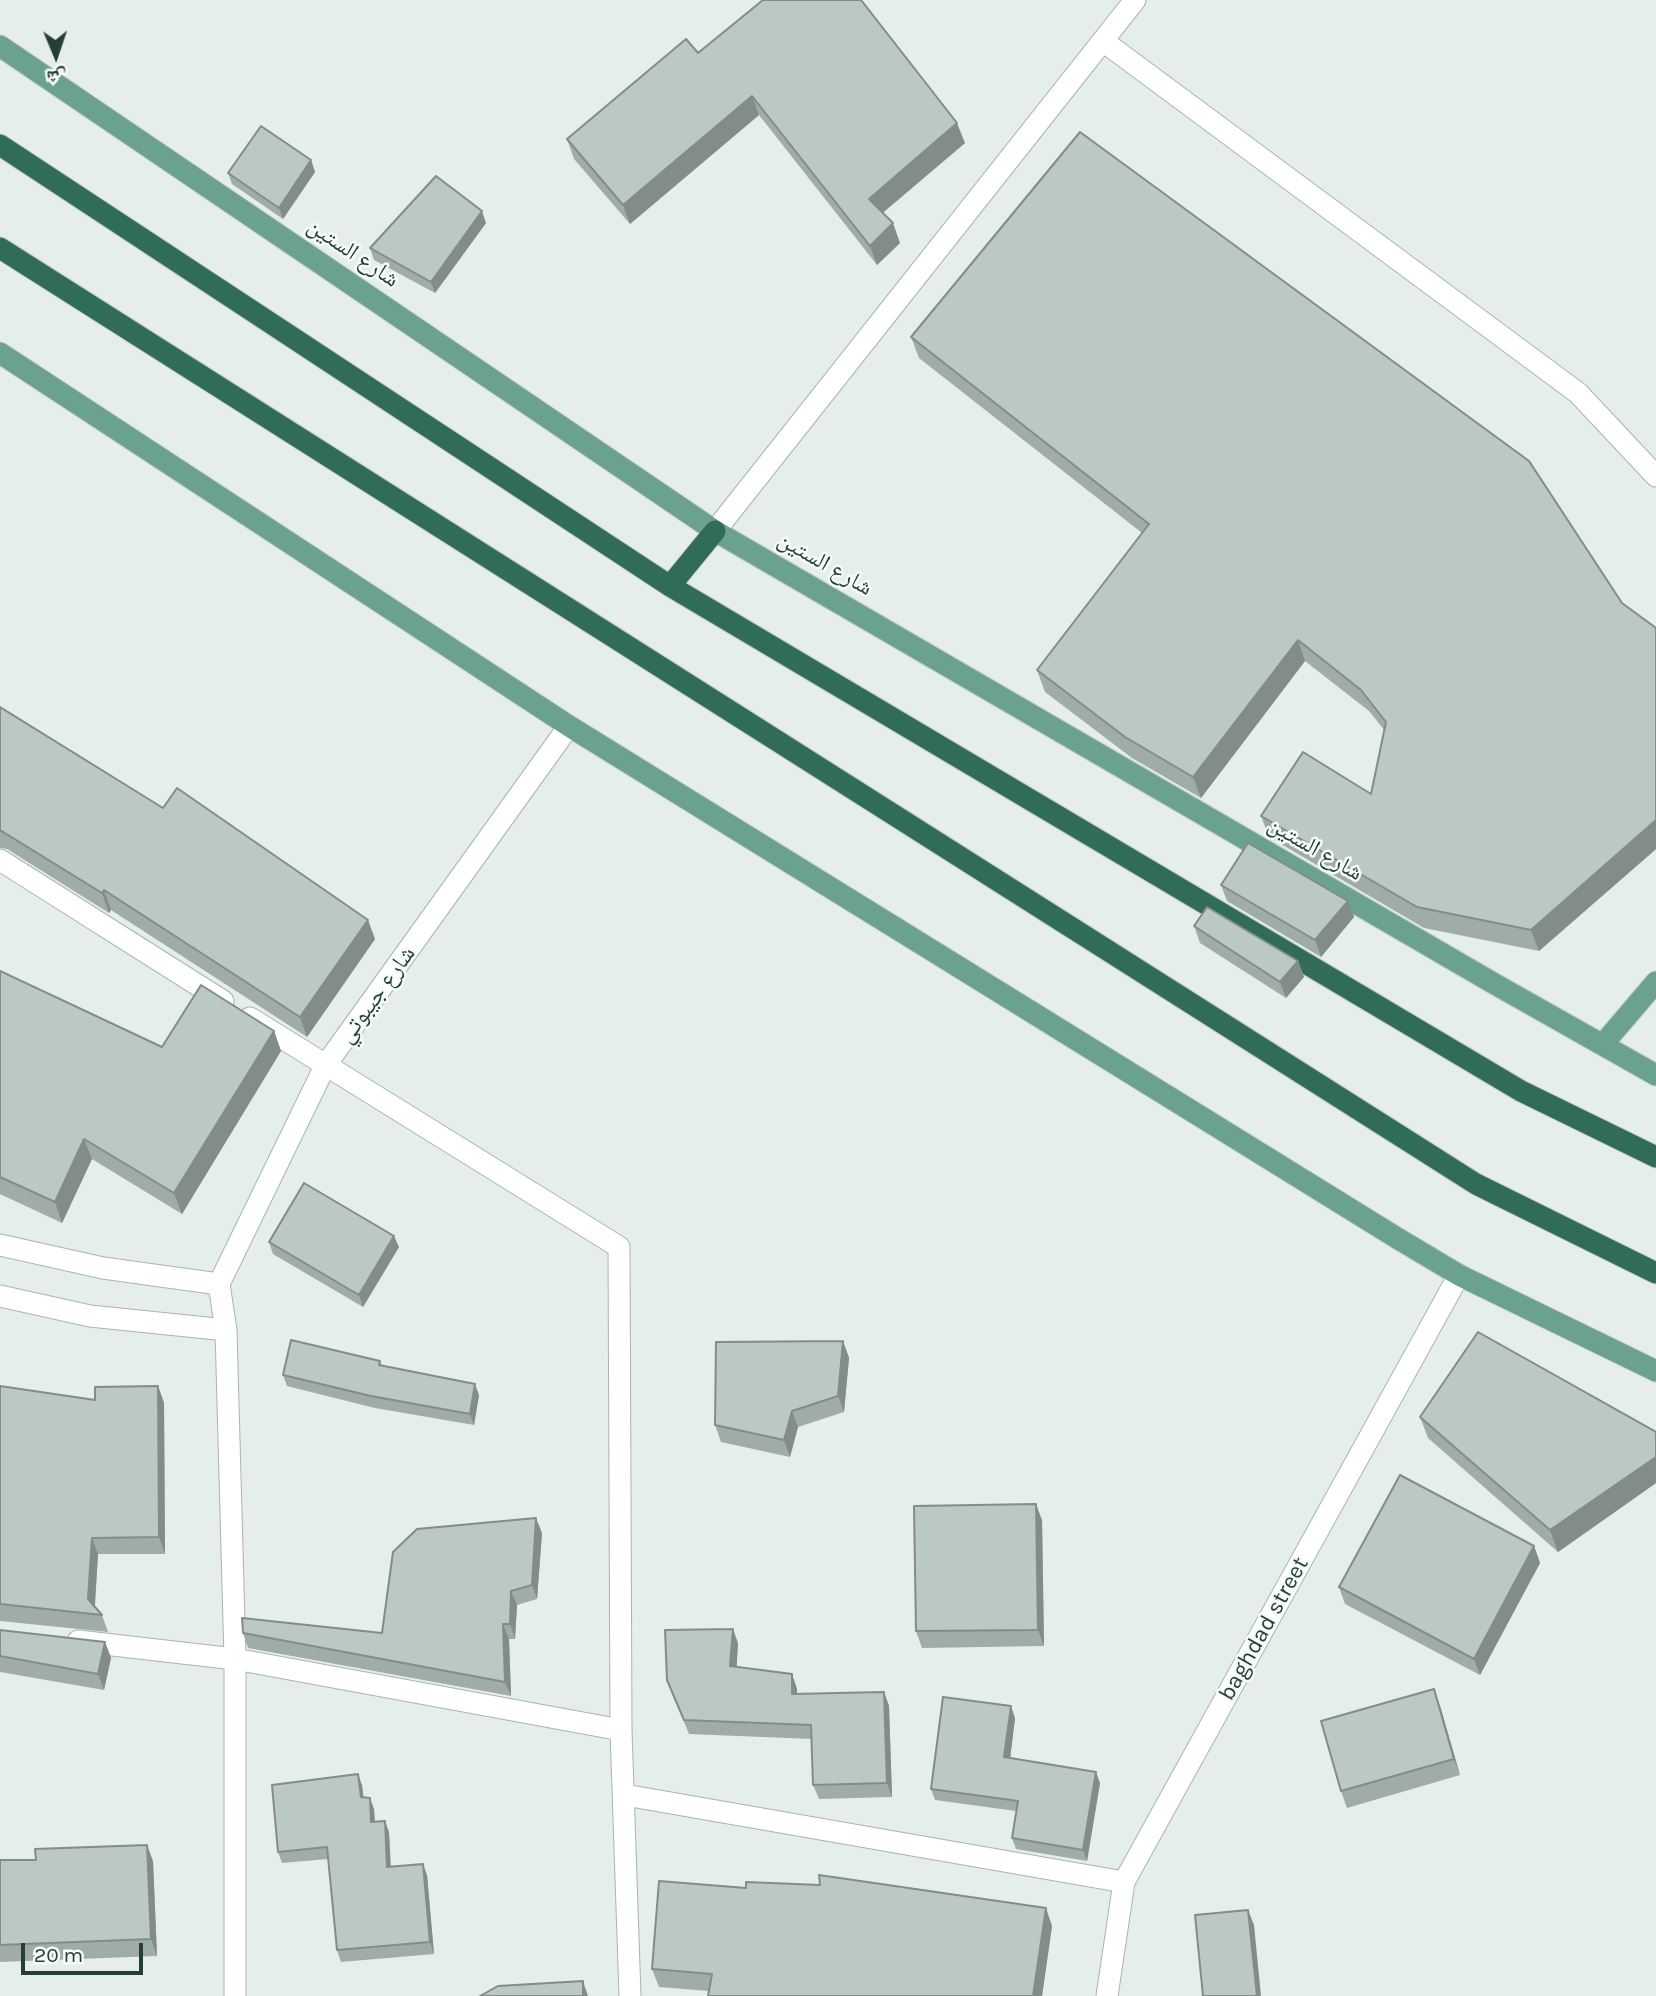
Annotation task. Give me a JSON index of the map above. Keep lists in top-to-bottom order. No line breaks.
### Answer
{"streets":{"main road":["شارع الستين"],"street":["شارع جيبوتي","baghdad street"]},"scale_bar":"20 m","north":"bottom"}
